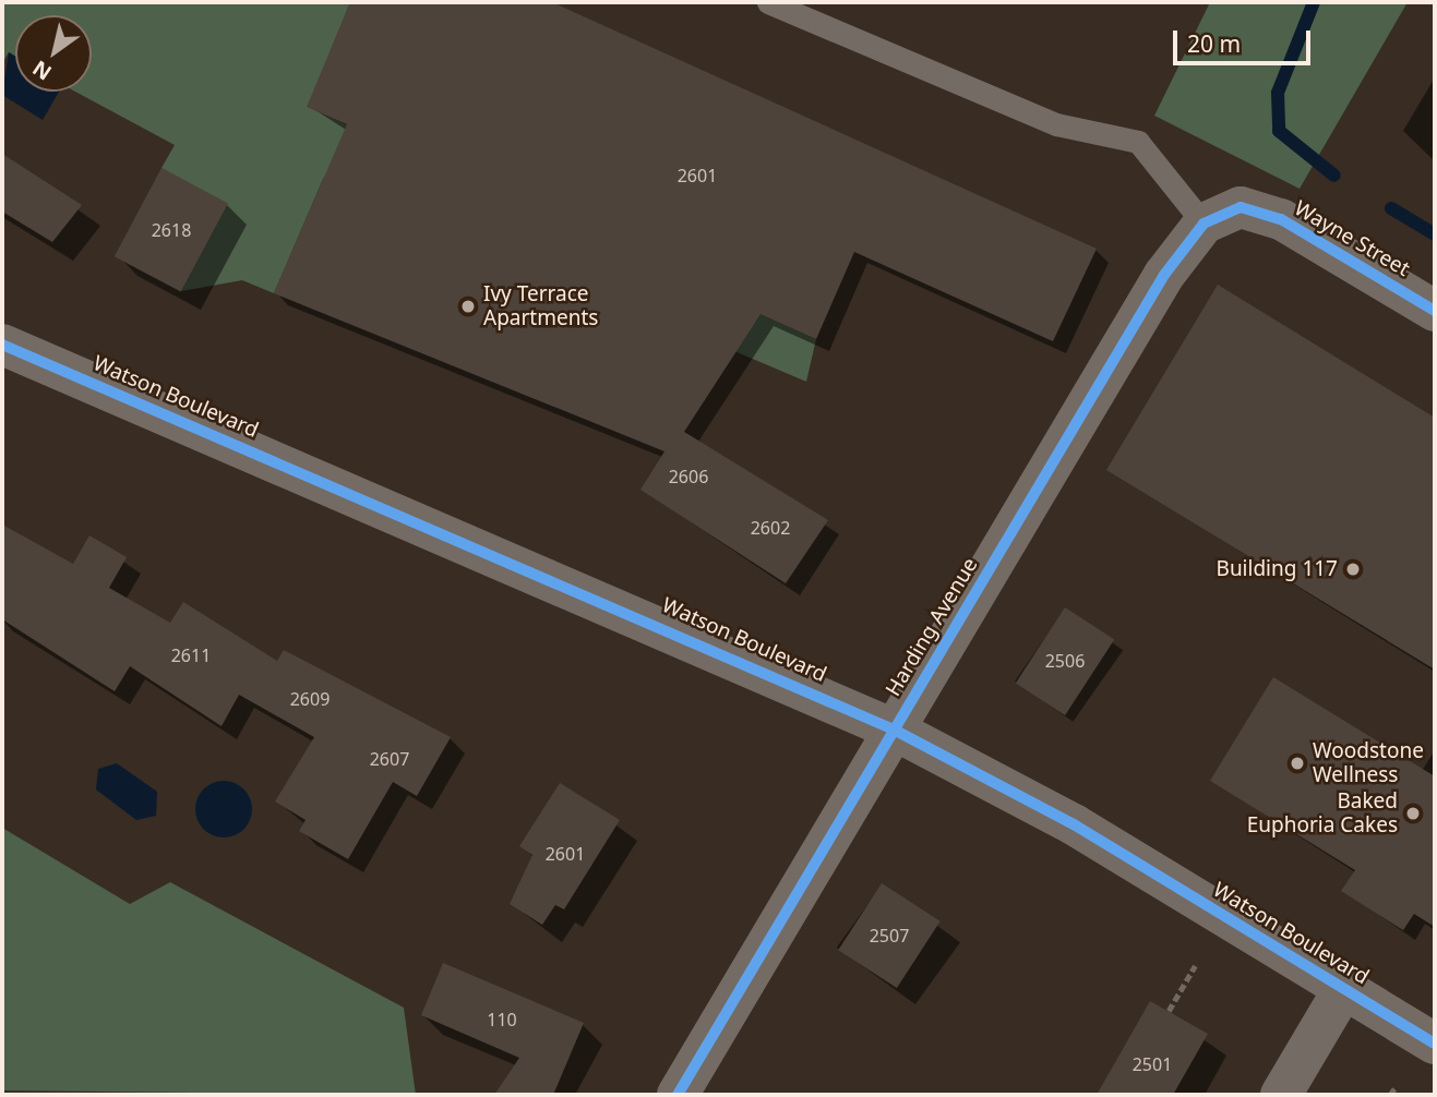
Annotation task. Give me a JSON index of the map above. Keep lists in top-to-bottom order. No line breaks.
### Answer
{"streets":{"street":["Wayne Street","Watson Boulevard","Harding Avenue"]},"crossings":[["Wayne Street","Harding Avenue"],["Watson Boulevard","Harding Avenue"]],"places":["Ivy Terrace Apartments","Building 117","Woodstone Wellness","Baked Euphoria Cakes"],"house_numbers":["2601","2618","2606","2602","2611","2506","2609","2607","2601","2507","110","2501"],"scale_bar":"20 m","north":"bottom left"}
